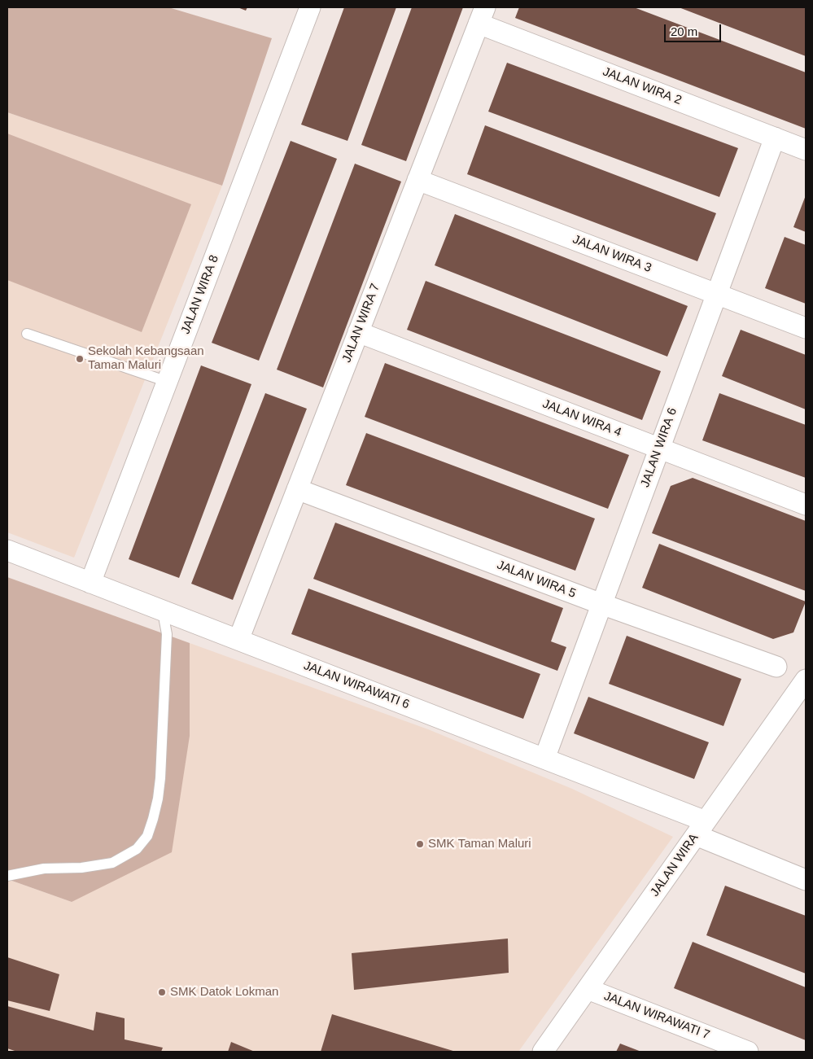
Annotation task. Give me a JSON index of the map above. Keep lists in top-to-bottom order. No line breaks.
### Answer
{"streets":{"street":["JALAN WIRA 2","JALAN WIRA 3","JALAN WIRA 8","JALAN WIRA 7","JALAN WIRA 4","JALAN WIRA 6","JALAN WIRA 5","JALAN WIRAWATI 6","JALAN WIRA","JALAN WIRAWATI 7"]},"crossings":[["JALAN WIRA 2","JALAN WIRA 7"],["JALAN WIRA 2","JALAN WIRA 6"],["JALAN WIRA 3","JALAN WIRA 7"],["JALAN WIRA 3","JALAN WIRA 6"],["JALAN WIRA 8","JALAN WIRAWATI 6"],["JALAN WIRA 7","JALAN WIRA 4"],["JALAN WIRA 7","JALAN WIRA 5"],["JALAN WIRA 7","JALAN WIRAWATI 6"],["JALAN WIRA 4","JALAN WIRA 6"],["JALAN WIRA 6","JALAN WIRA 5"],["JALAN WIRA 6","JALAN WIRAWATI 6"],["JALAN WIRAWATI 6","JALAN WIRA"],["JALAN WIRA","JALAN WIRAWATI 7"]],"places":["Sekolah Kebangsaan Taman Maluri","SMK Taman Maluri","SMK Datok Lokman"],"scale_bar":"20 m"}
